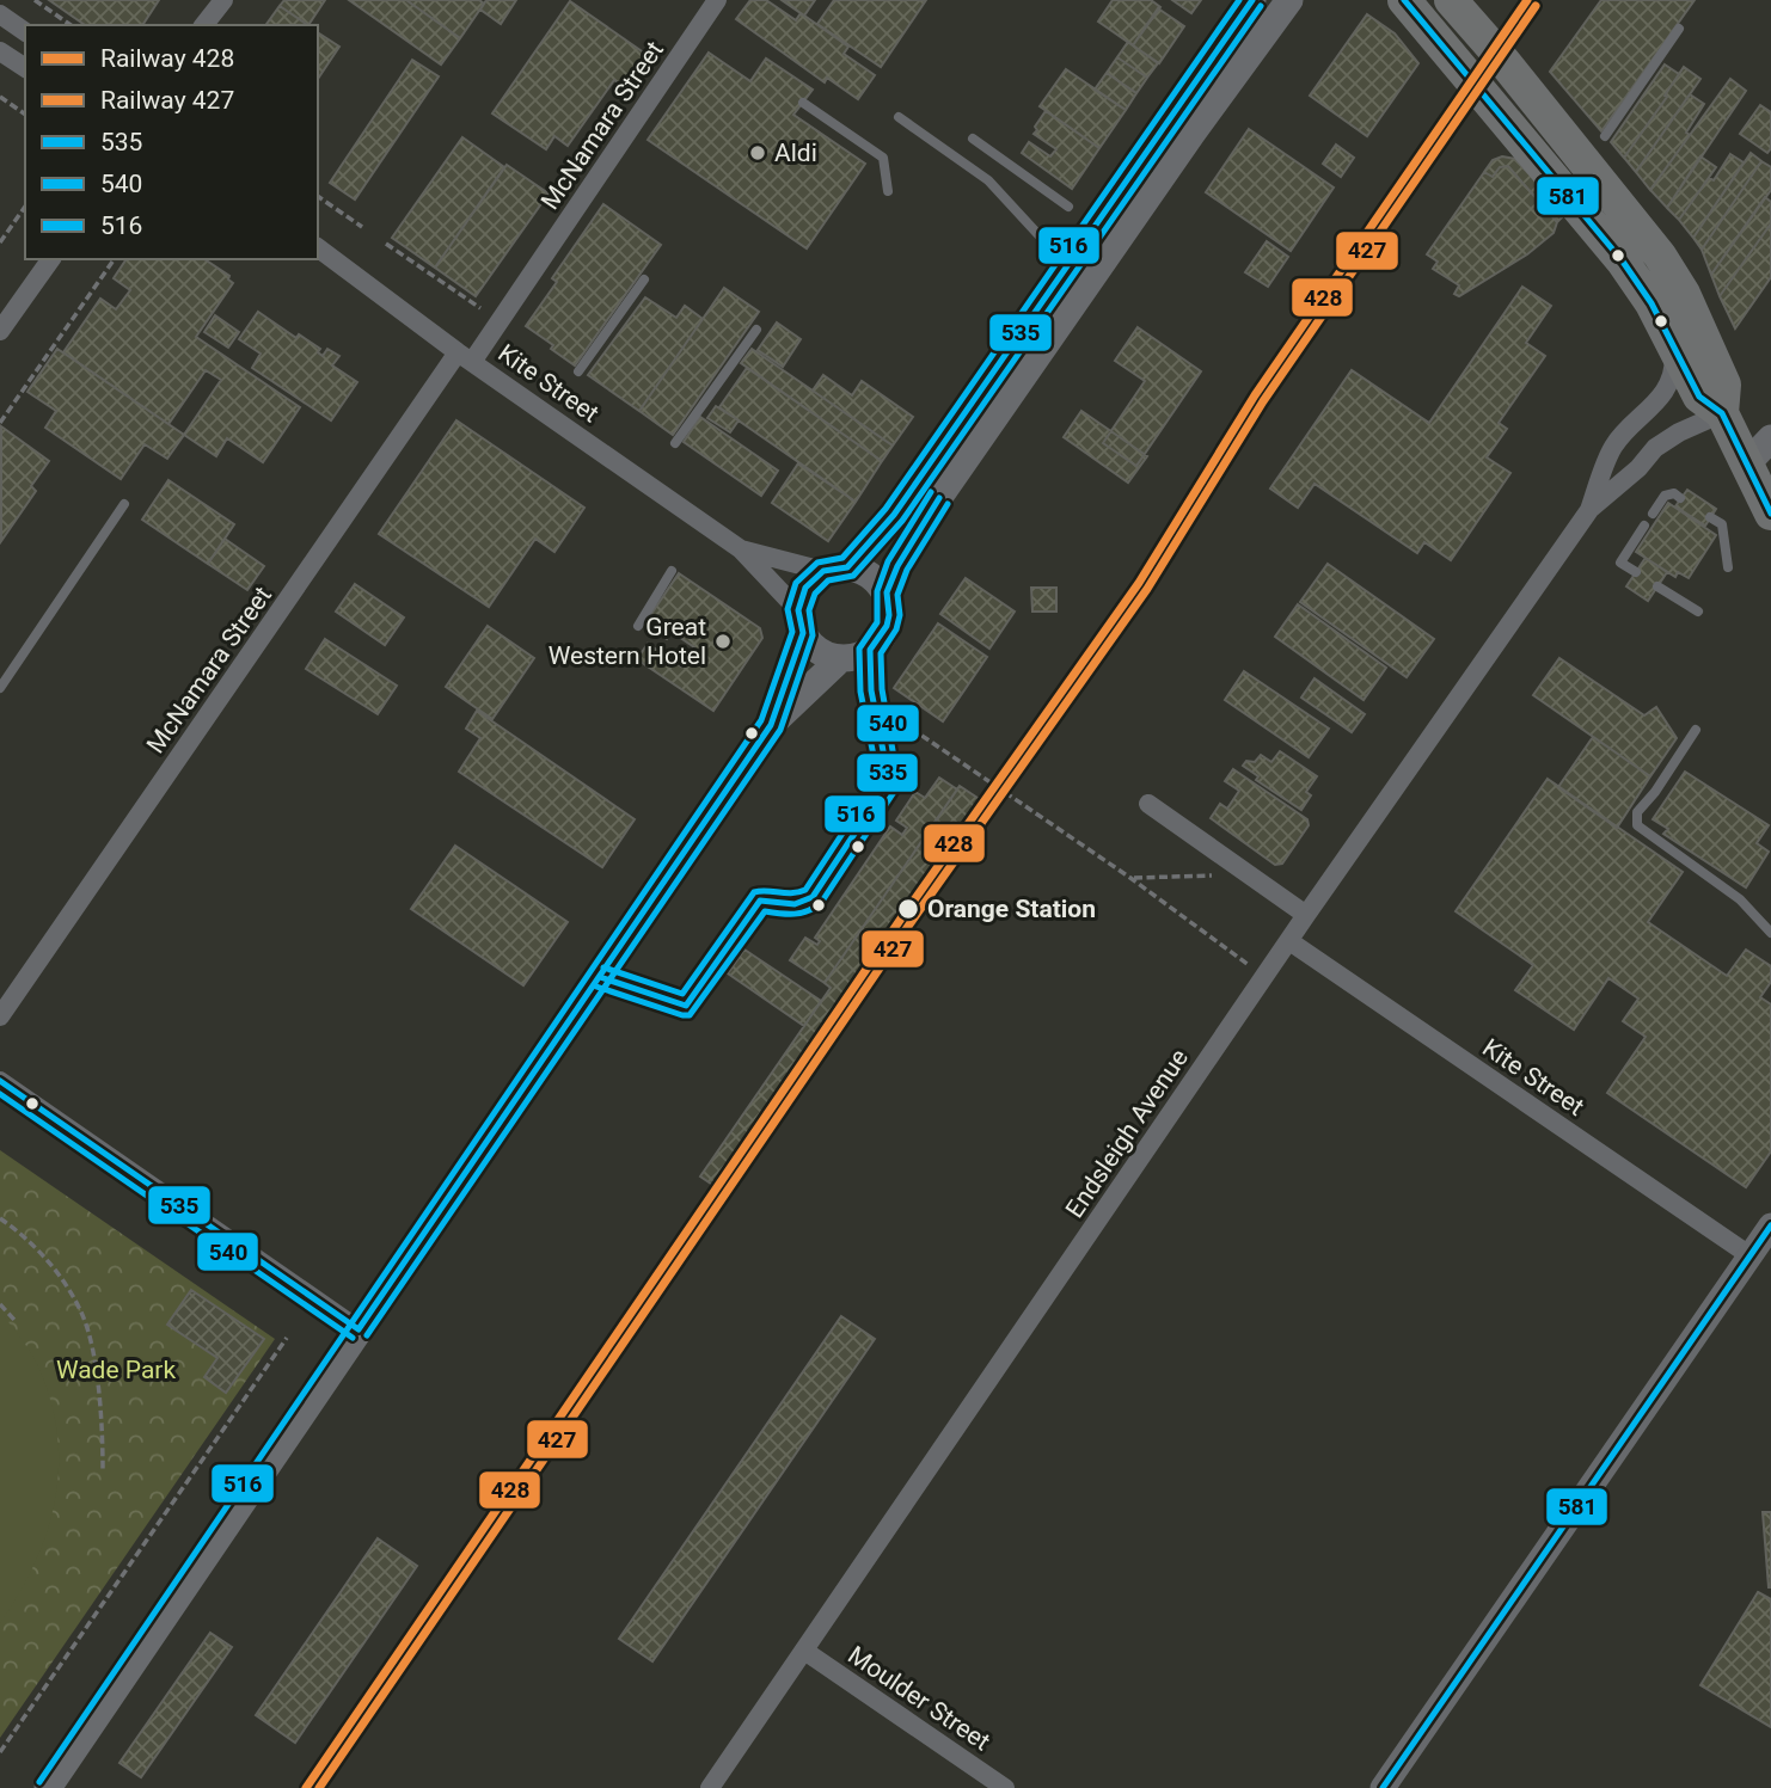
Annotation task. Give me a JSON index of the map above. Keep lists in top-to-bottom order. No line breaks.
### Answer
{"streets":{"street":["McNamara Street","Kite Street","Endsleigh Avenue","Moulder Street"]},"crossings":[["McNamara Street","Kite Street"],["Kite Street","Endsleigh Avenue"],["Endsleigh Avenue","Moulder Street"]],"parks":["Wade Park"],"places":["Aldi","Great Western Hotel","Orange Station"],"lines":["rail line 428","transit line 535","transit line 516","transit line 581","rail line 427","transit line 540"],"legend":["Railway 428","Railway 427","535","540","516"]}
